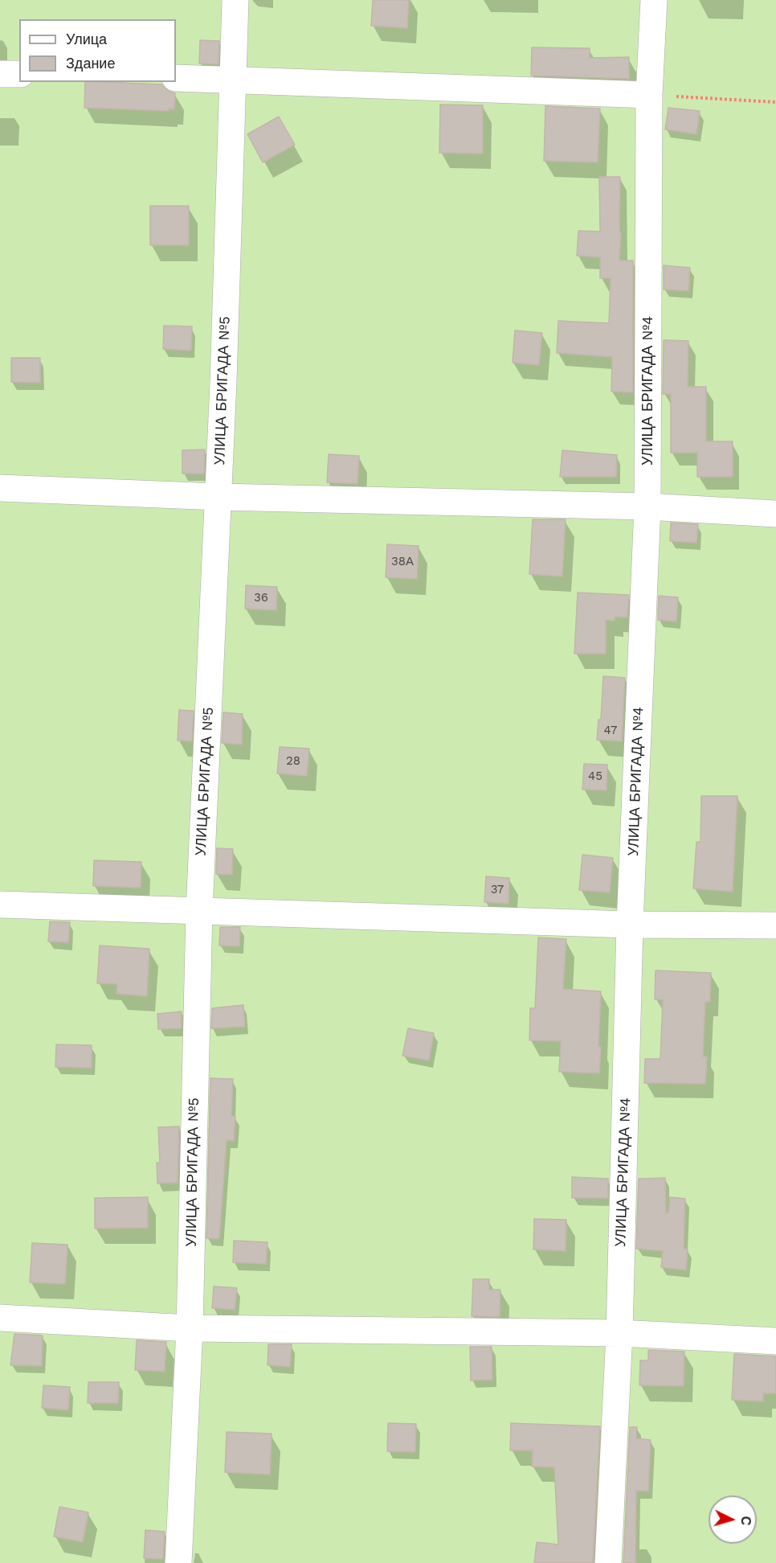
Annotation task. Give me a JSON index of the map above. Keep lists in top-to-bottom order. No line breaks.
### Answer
{"streets":{"lane":["УЛИЦА БРИГАДА №5","УЛИЦА БРИГАДА №4"]},"house_numbers":["38А","36","47","28","45","37"],"legend":["Улица","Здание"],"north":"right"}
